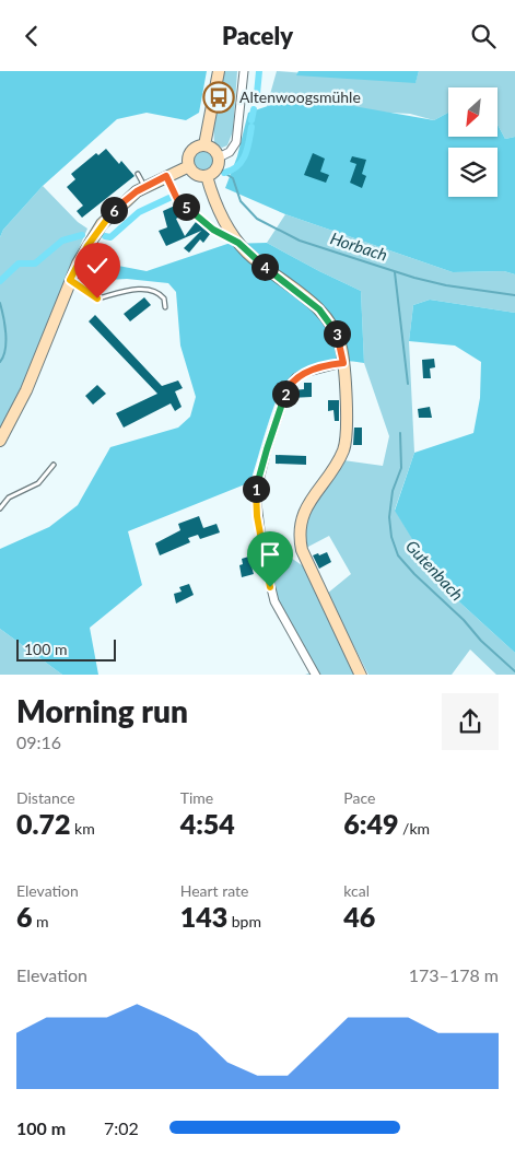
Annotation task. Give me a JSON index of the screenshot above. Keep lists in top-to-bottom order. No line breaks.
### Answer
{"water":["Horbach","Gutenbach"],"places":{"bus stop":["Altenwoogsmühle"]},"scale_bar":"100 m","north":"bottom left","page":{"header":"Pacely","pins":["5","6","4","3","2","1"],"scale":"100 m","heading":["Morning run","09:16"],"stats":[["Distance","0.72 km"],["Time","4:54"],["Pace","6:49 /km"],["Elevation","6 m"],["Heart rate","143 bpm"],["kcal","46"]],"chart":["Elevation","173–178 m"],"list":[{"name":"100 m","note":"7:02"}]}}
